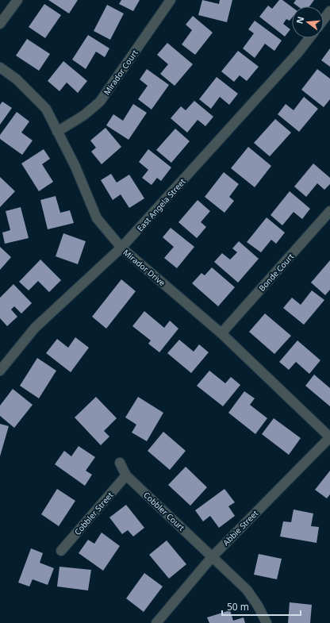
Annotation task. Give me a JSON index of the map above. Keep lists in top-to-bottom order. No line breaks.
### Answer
{"streets":{"street":["Mirador Court","East Angela Street","Mirador Drive","Bonde Court","Cobbler Court","Cobbler Street","Abbie Street"]},"crossings":[["Mirador Court","Mirador Drive"],["East Angela Street","Mirador Drive"],["Mirador Drive","Bonde Court"],["Mirador Drive","Abbie Street"],["Cobbler Court","Cobbler Street"],["Cobbler Court","Abbie Street"]],"scale_bar":"50 m","north":"left"}
